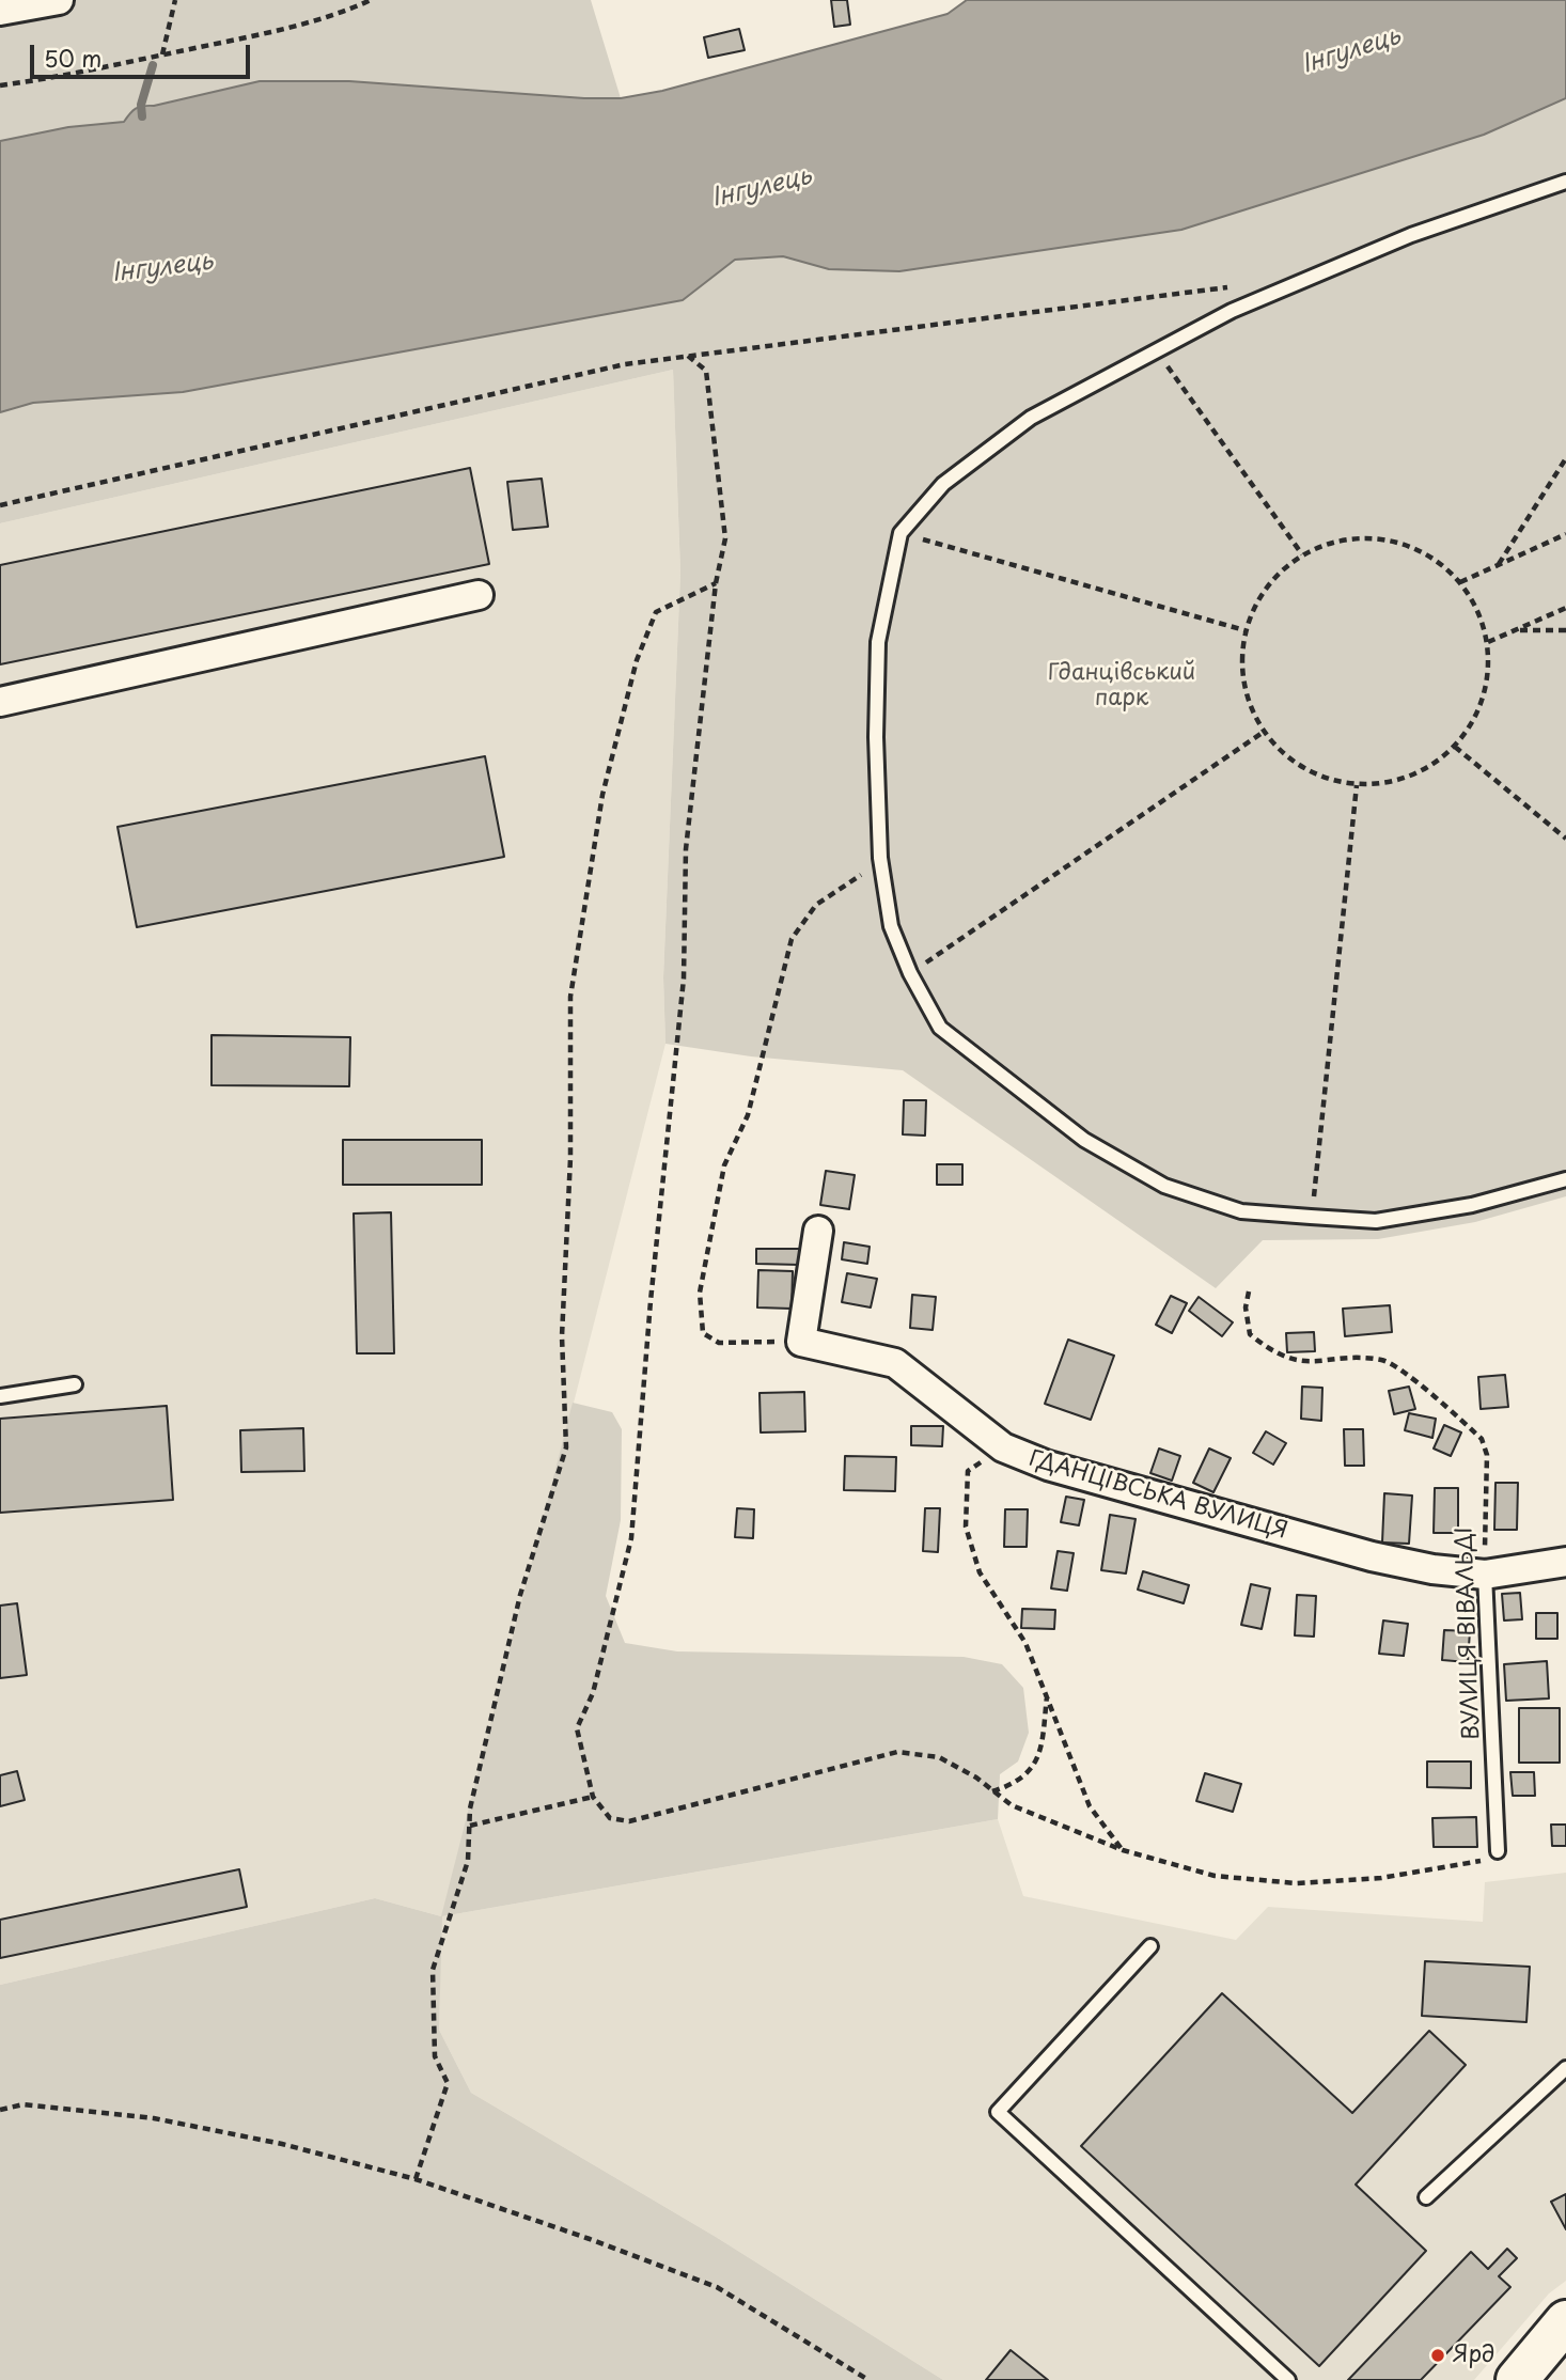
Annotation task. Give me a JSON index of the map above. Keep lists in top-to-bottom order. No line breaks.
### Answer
{"streets":{"street":["ГДАНЦІВСЬКА ВУЛИЦЯ"],"lane":["ВУЛИЦЯ ВІВАЛЬДІ"]},"crossings":[["ГДАНЦІВСЬКА ВУЛИЦЯ","ВУЛИЦЯ ВІВАЛЬДІ"]],"water":["Інгулець"],"parks":["Гданцівський парк"],"places":["Ярд"],"scale_bar":"50 m"}
